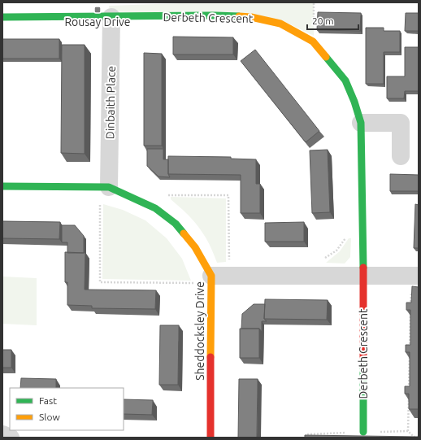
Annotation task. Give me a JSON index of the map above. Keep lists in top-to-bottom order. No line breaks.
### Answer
{"streets":{"street":["Derbeth Crescent","Dinbaith Place","Sheddocksley Drive"]},"crossings":[["Derbeth Crescent","Dinbaith Place"],["Dinbaith Place","Sheddocksley Drive"]],"places":{"transit":["Rousay Drive"]},"legend":["Fast","Slow"],"scale_bar":"20 m"}
